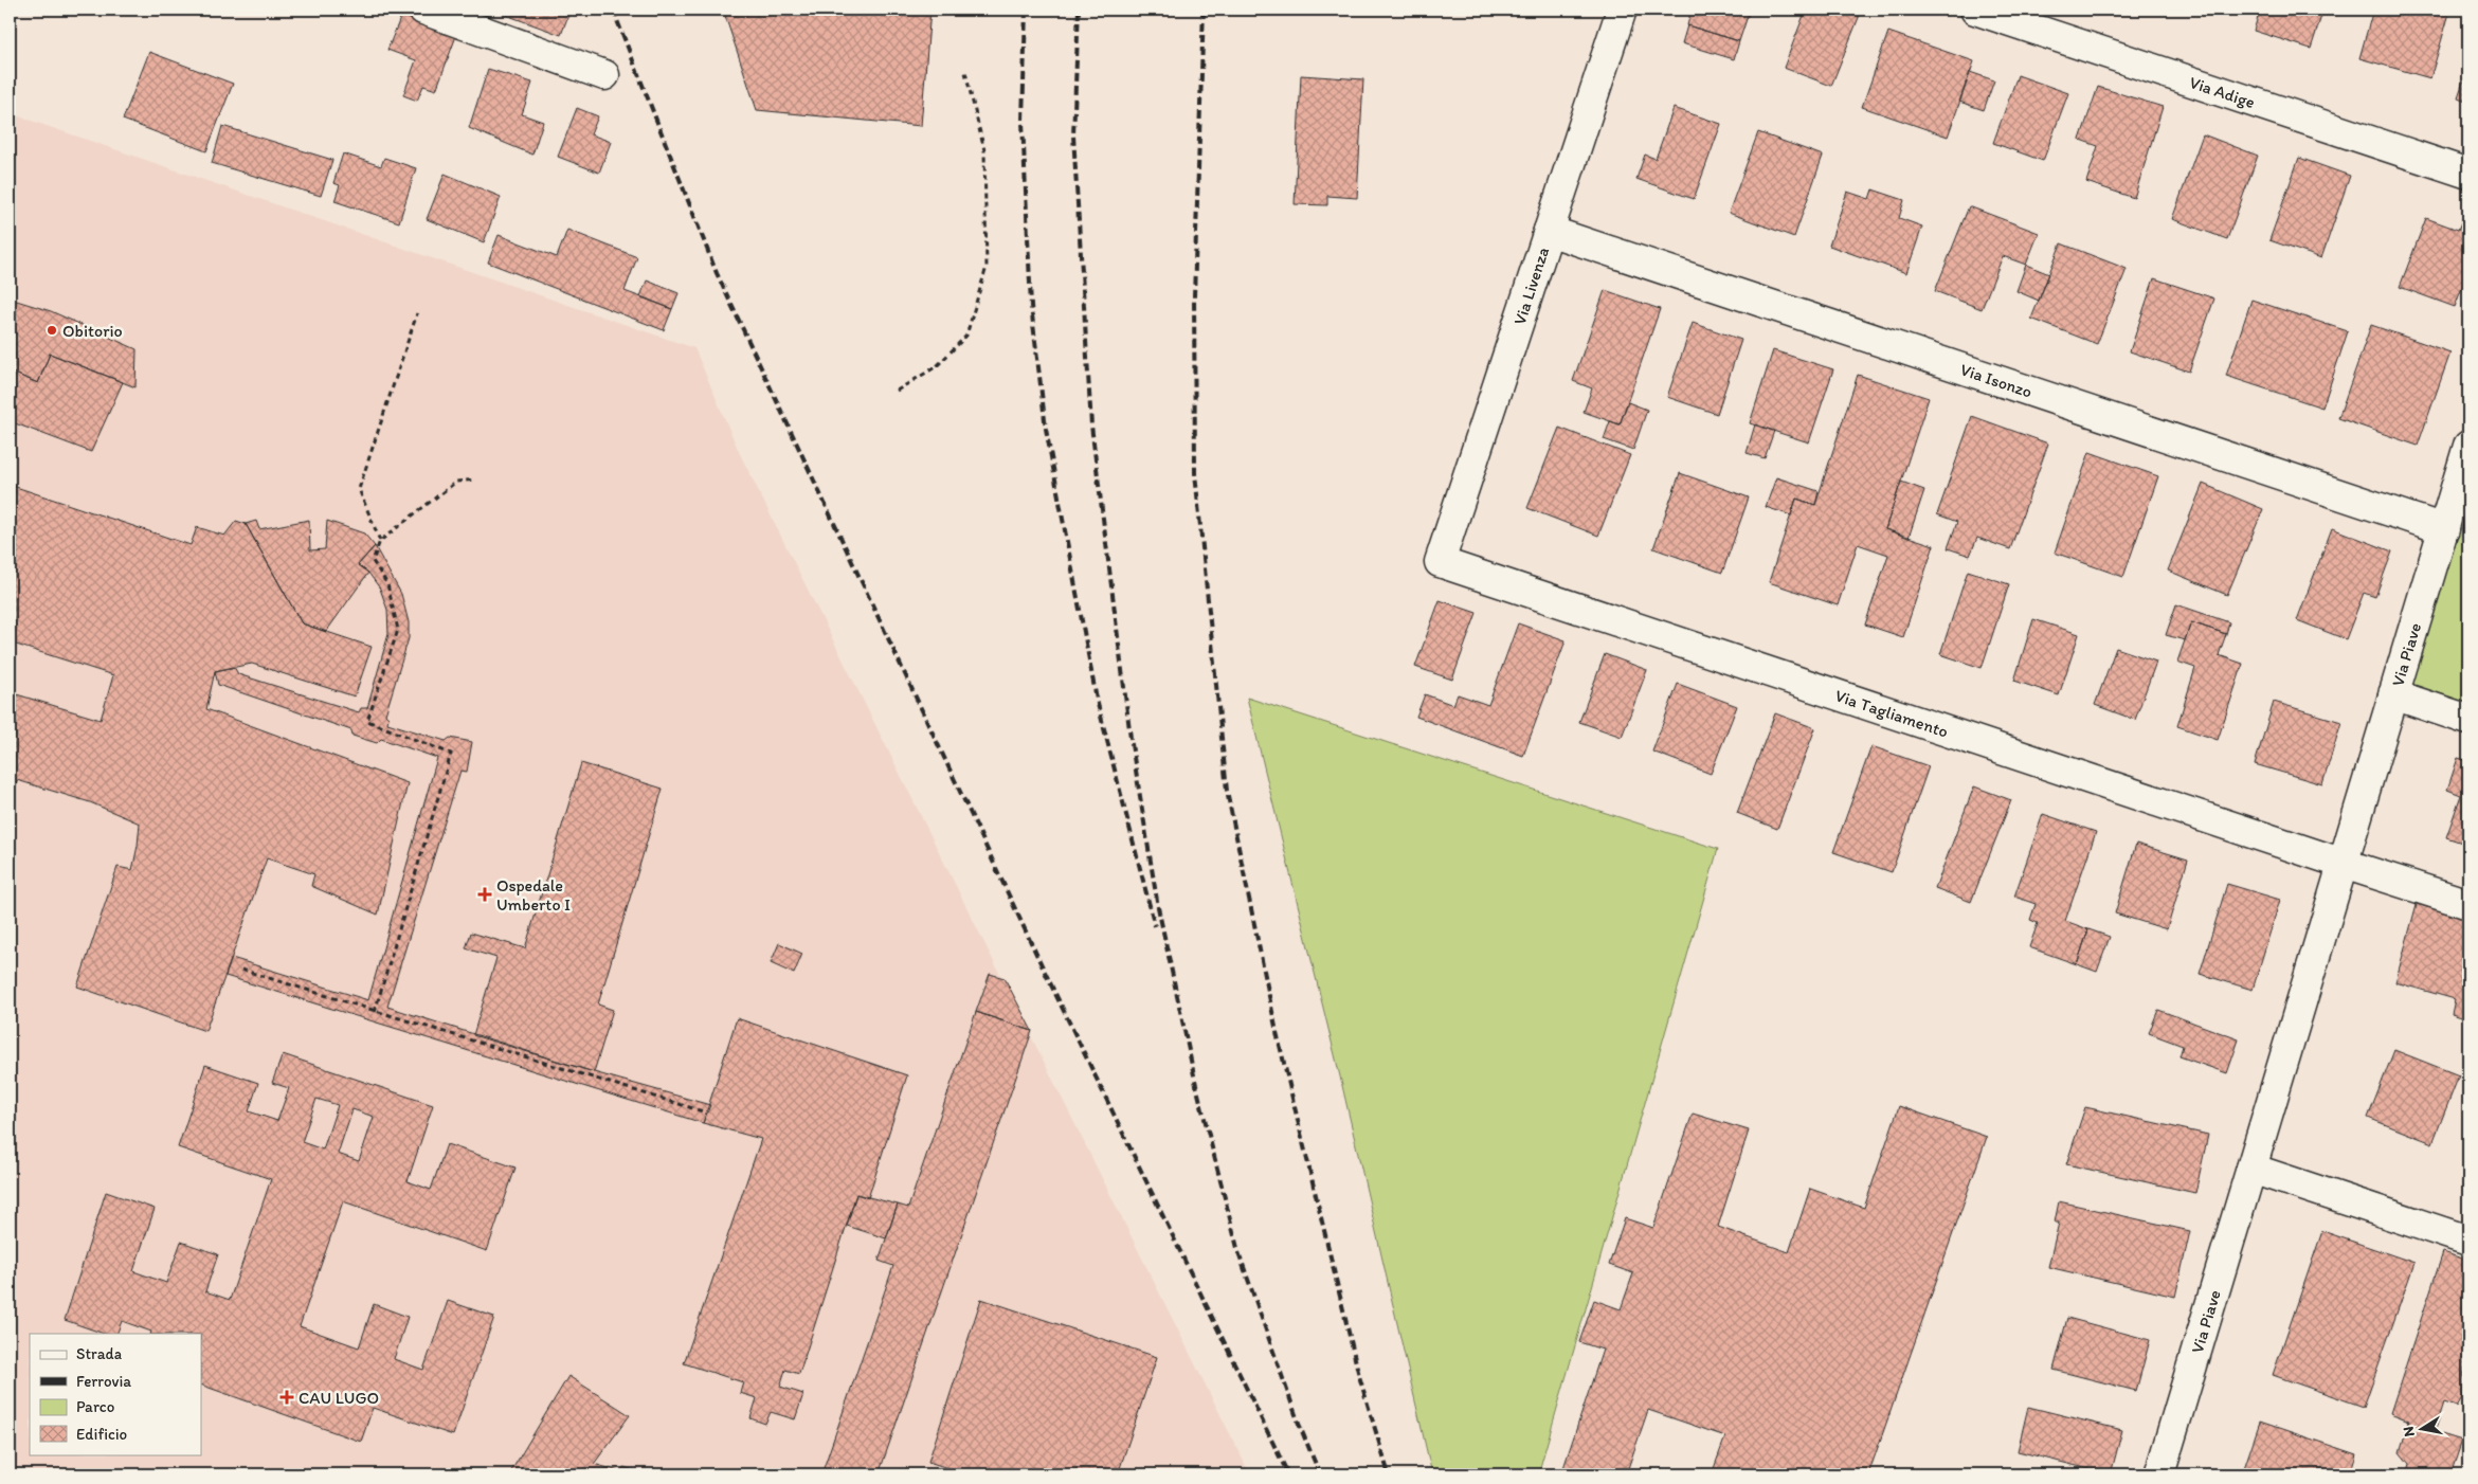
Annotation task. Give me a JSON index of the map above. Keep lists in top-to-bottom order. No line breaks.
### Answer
{"streets":{"street":["Via Adige","Via Livenza","Via Isonzo","Via Piave","Via Tagliamento"]},"crossings":[["Via Livenza","Via Isonzo"],["Via Livenza","Via Tagliamento"],["Via Isonzo","Via Piave"],["Via Piave","Via Tagliamento"]],"places":{"other":["Obitorio"],"health":["Ospedale Umberto I","CAU LUGO"]},"legend":["Strada","Ferrovia","Parco","Edificio"],"north":"left"}
